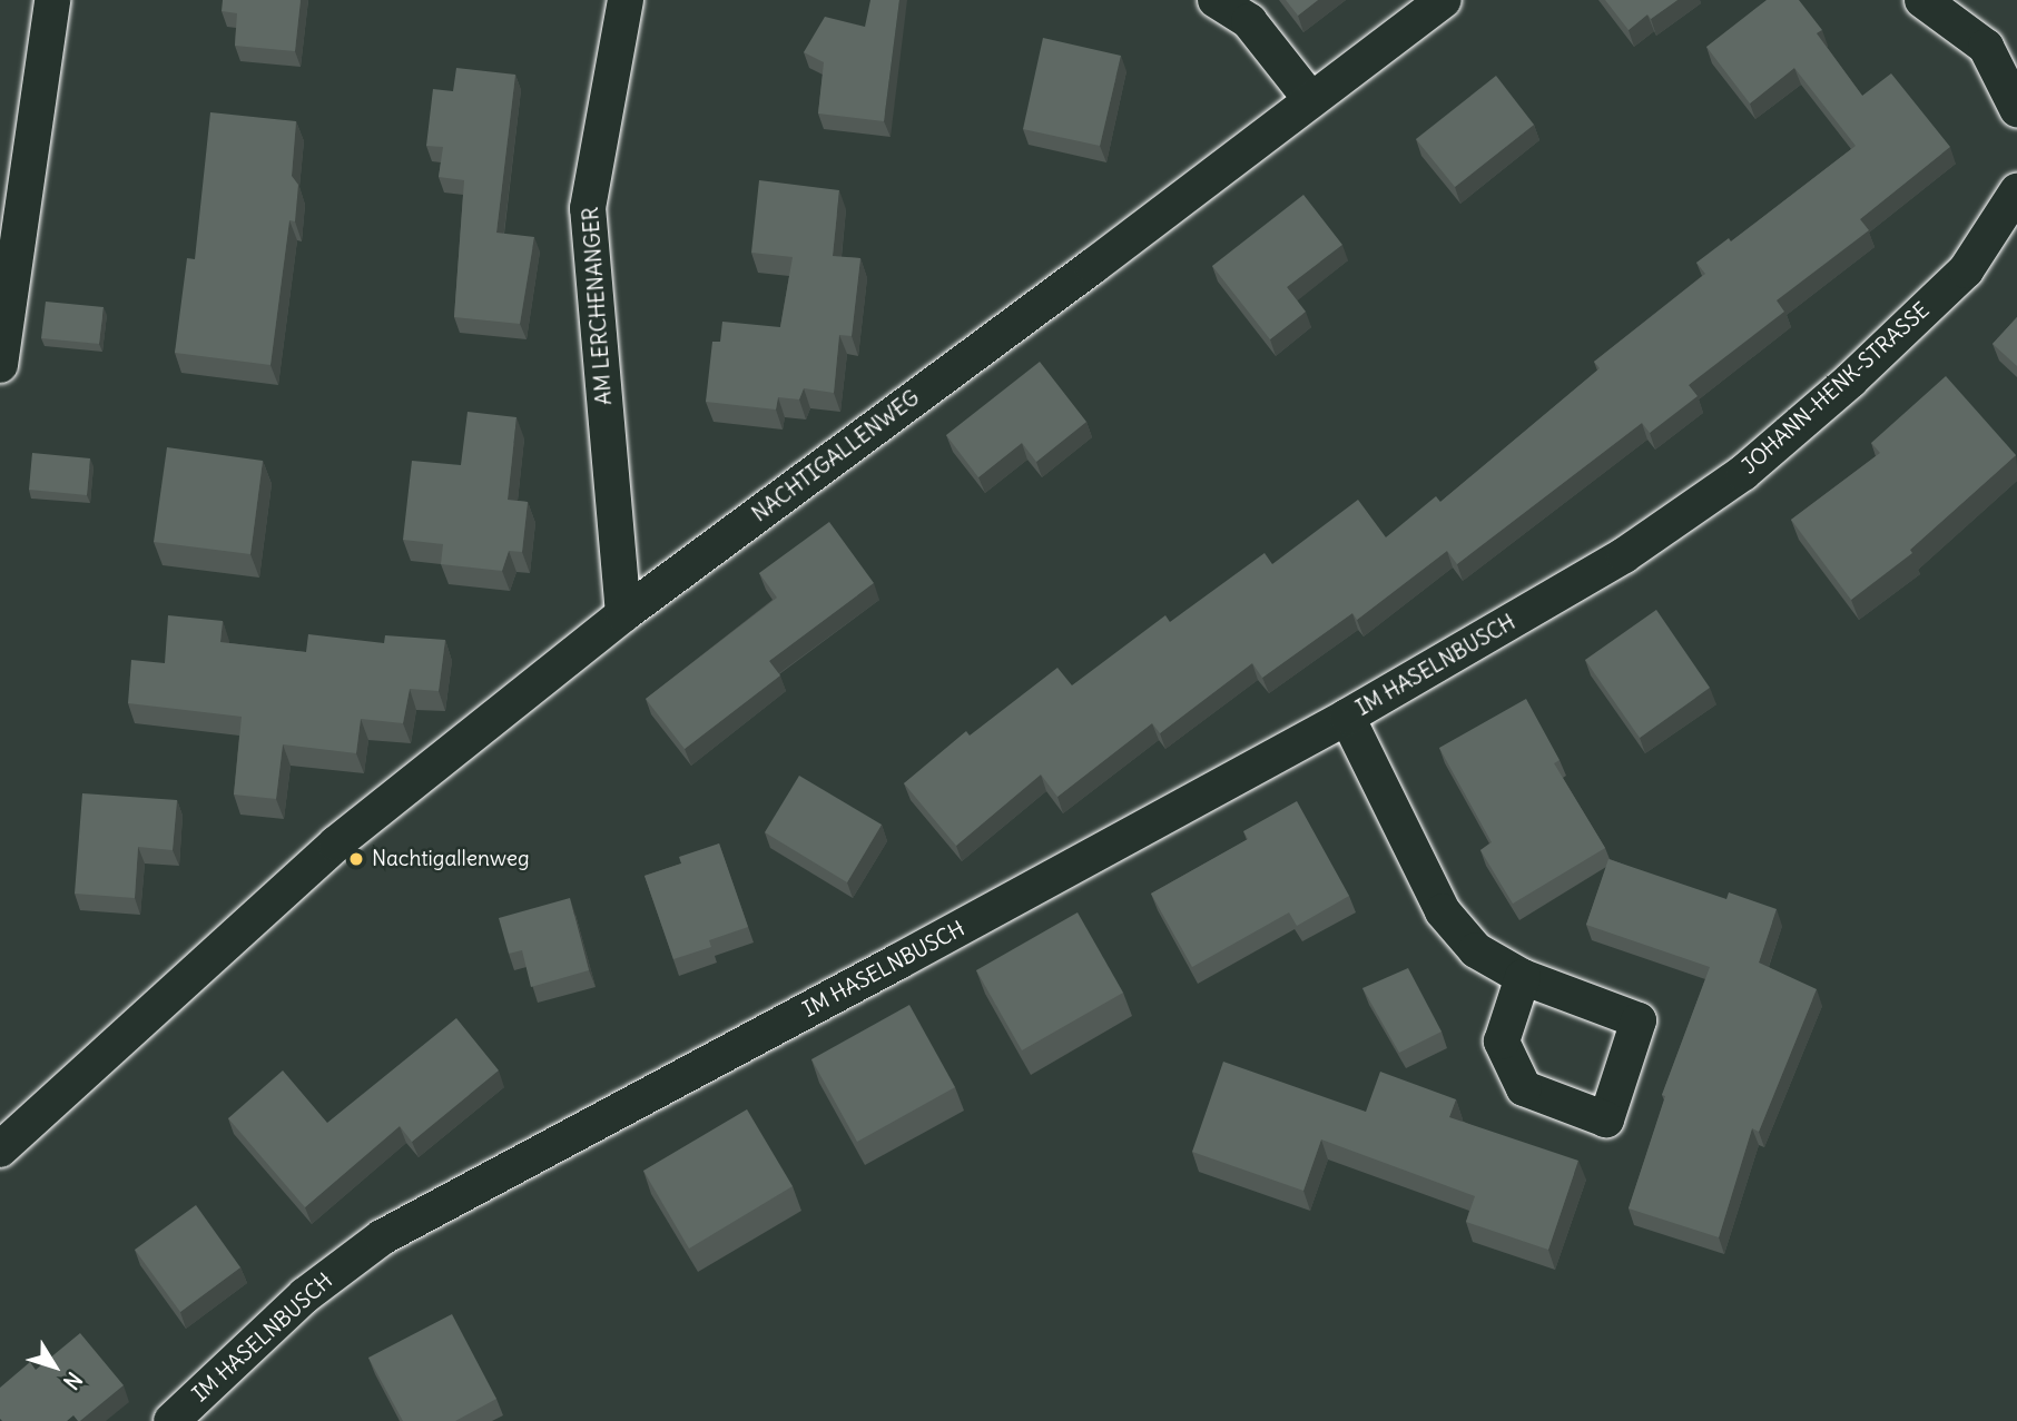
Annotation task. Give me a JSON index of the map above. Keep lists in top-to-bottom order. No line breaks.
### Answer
{"streets":{"street":["AM LERCHENANGER","JOHANN-HENK-STRASSE","NACHTIGALLENWEG","IM HASELNBUSCH"]},"crossings":[["AM LERCHENANGER","NACHTIGALLENWEG"],["JOHANN-HENK-STRASSE","IM HASELNBUSCH"]],"places":["Nachtigallenweg"],"north":"bottom right"}
